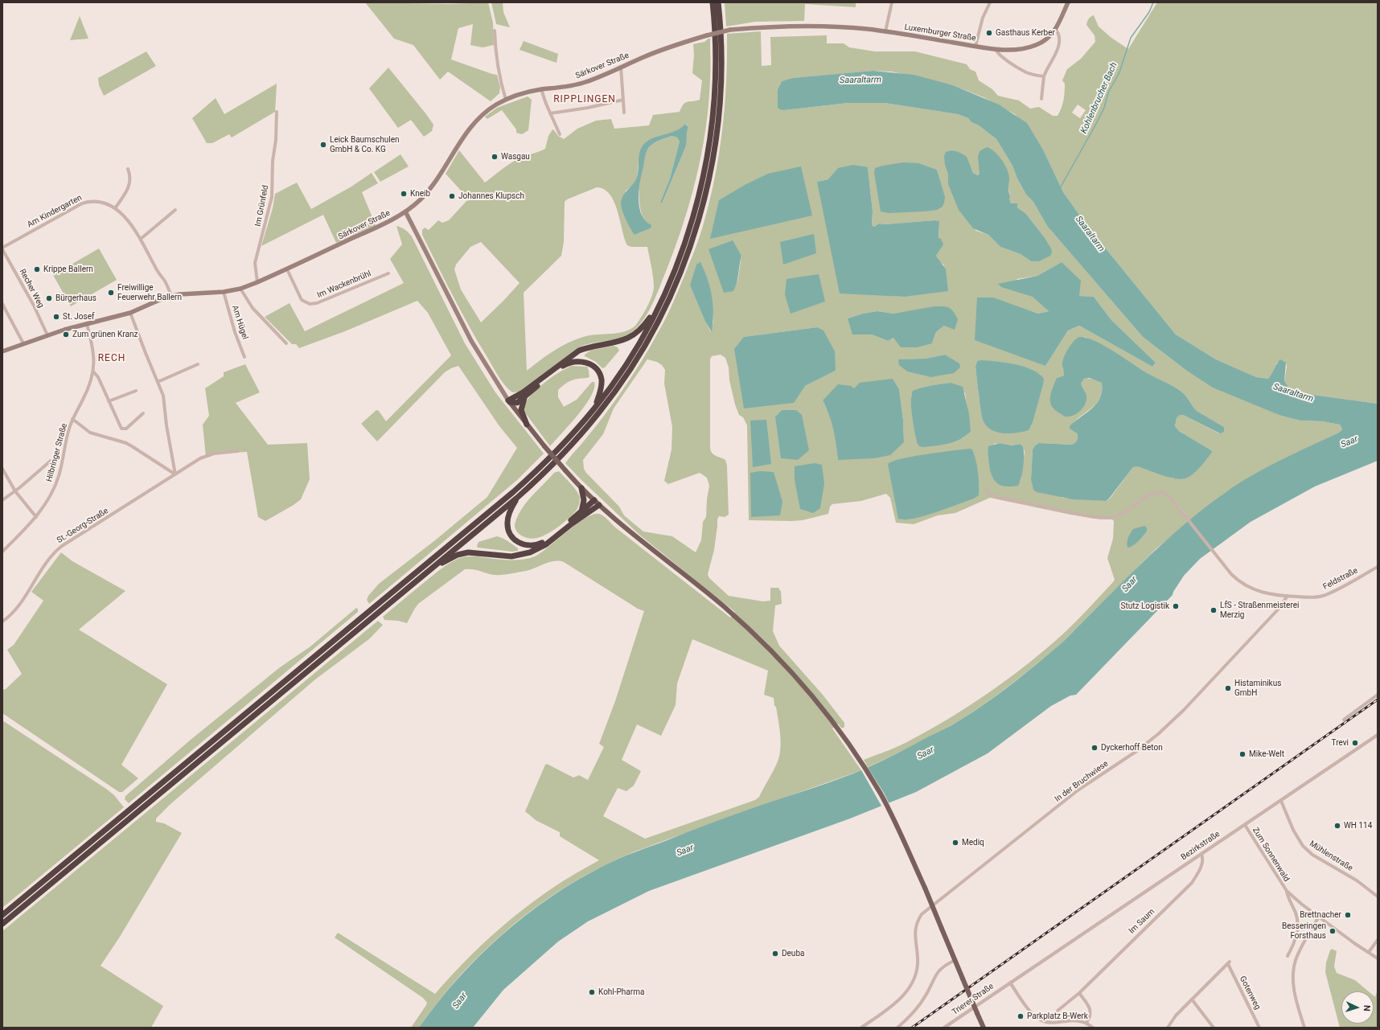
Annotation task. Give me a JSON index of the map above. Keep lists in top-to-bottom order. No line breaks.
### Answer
{"streets":{"main road":["Luxemburger Straße","Särkover Straße"],"street":["Im Grünfeld","Am Kindergarten","Im Wackenbrühl","Recher Weg","Am Hügel","Hilbringer Straße","St.-Georg-Straße","Feldstraße","In der Bruchwiese","Bezirkstraße","Zum Sonnenwald","Mühlenstraße","Im Saum","Gotenweg","Trierer Straße"]},"crossings":[["Luxemburger Straße","Särkover Straße"],["Särkover Straße","Im Grünfeld"],["Särkover Straße","Am Kindergarten"],["Särkover Straße","Im Wackenbrühl"],["Särkover Straße","Recher Weg"],["Särkover Straße","Am Hügel"],["Särkover Straße","Hilbringer Straße"],["Am Kindergarten","Recher Weg"],["Feldstraße","In der Bruchwiese"],["Bezirkstraße","Zum Sonnenwald"],["Bezirkstraße","Mühlenstraße"],["Bezirkstraße","Im Saum"],["Bezirkstraße","Trierer Straße"]],"districts":["RIPPLINGEN","RECH"],"water":["Saaraltarm","Kohlenbrucher Bach","Saar"],"places":["Gasthaus Kerber","Leick Baumschulen GmbH & Co. KG","Wasgau","Kneib","Johannes Klupsch","Krippe Ballern","Freiwillige Feuerwehr Ballern","Bürgerhaus","St. Josef","Zum grünen Kranz","Stutz Logistik","LfS - Straßenmeisterei Merzig","Histaminikus GmbH","Trevi","Dyckerhoff Beton","Mike-Welt","WH 114","Mediq","Brettnacher","Besseringen Forsthaus","Deuba","Kohl-Pharma","Parkplatz B-Werk"],"north":"right"}
